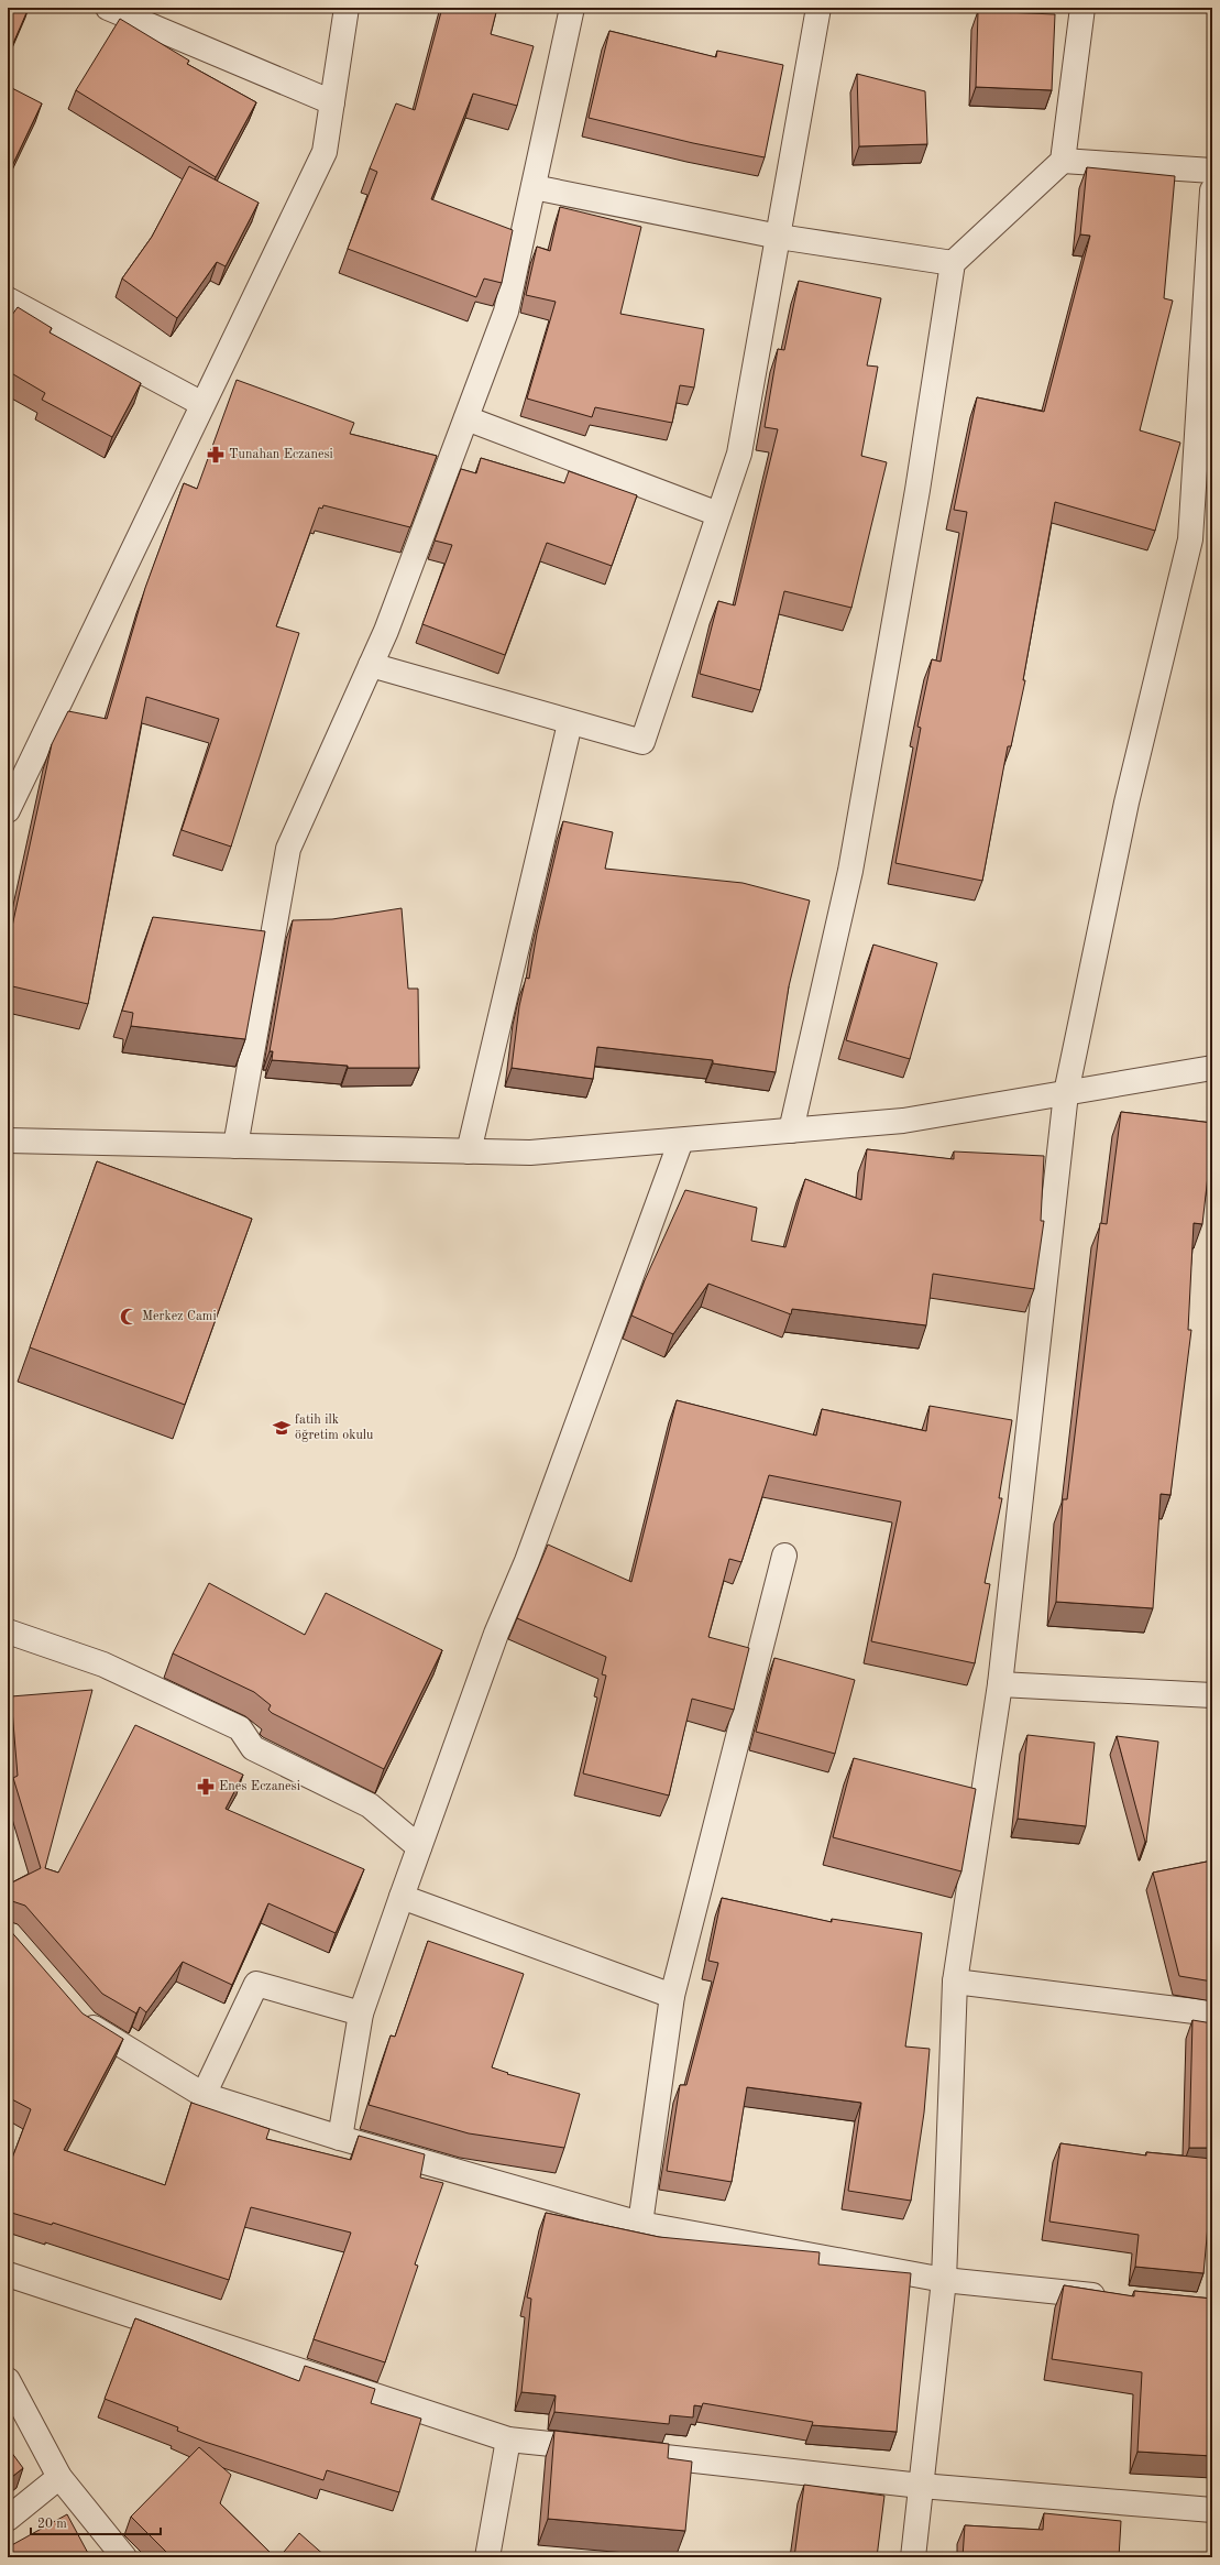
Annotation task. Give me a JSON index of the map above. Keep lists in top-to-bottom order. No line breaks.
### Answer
{"places":{"pharmacy":["Tunahan Eczanesi","Enes Eczanesi"],"mosque":["Merkez Cami"],"school or university":["fatih ilk öğretim okulu"]},"scale_bar":"20 m"}
